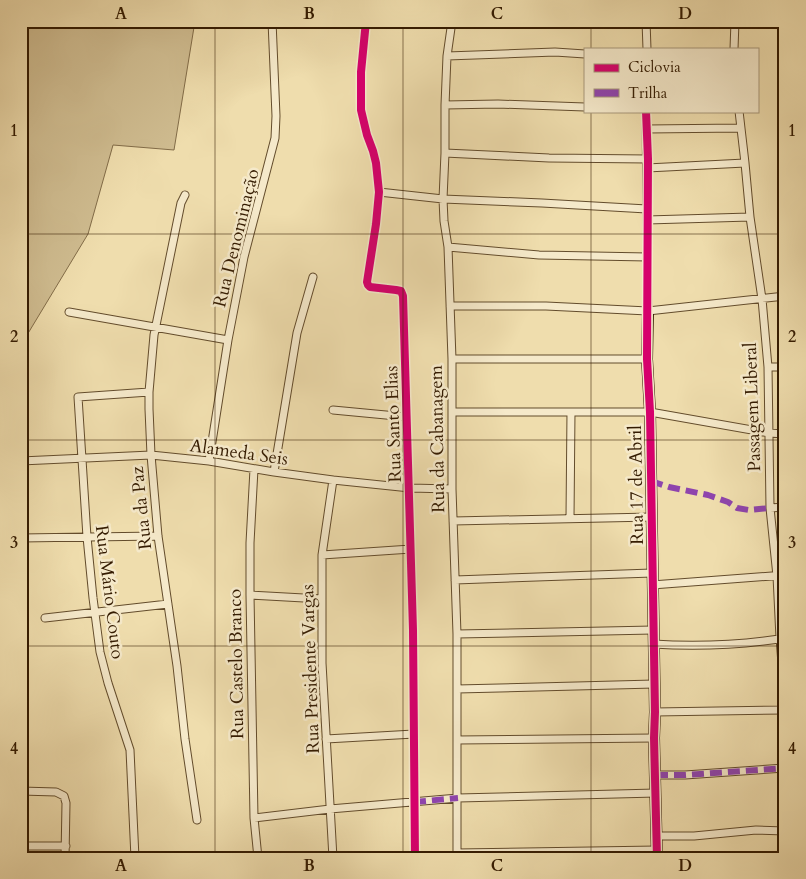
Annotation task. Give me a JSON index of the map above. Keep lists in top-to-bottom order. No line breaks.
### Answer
{"streets":{"street":["Rua Denominação","Passagem Liberal","Rua Santo Elias","Rua da Cabanagem","Alameda Seis","Rua 17 de Abril","Rua da Paz","Rua Mário Couto","Rua Castelo Branco","Rua Presidente Vargas"]},"crossings":[["Rua Denominação","Alameda Seis"],["Rua Santo Elias","Alameda Seis"],["Rua da Cabanagem","Alameda Seis"],["Alameda Seis","Rua da Paz"],["Alameda Seis","Rua Mário Couto"],["Alameda Seis","Rua Castelo Branco"],["Alameda Seis","Rua Presidente Vargas"],["Rua da Paz","Rua Mário Couto"]],"legend":["Ciclovia","Trilha"],"grid":{"columns":["A","B","C","D"],"rows":["1","2","3","4"]}}
